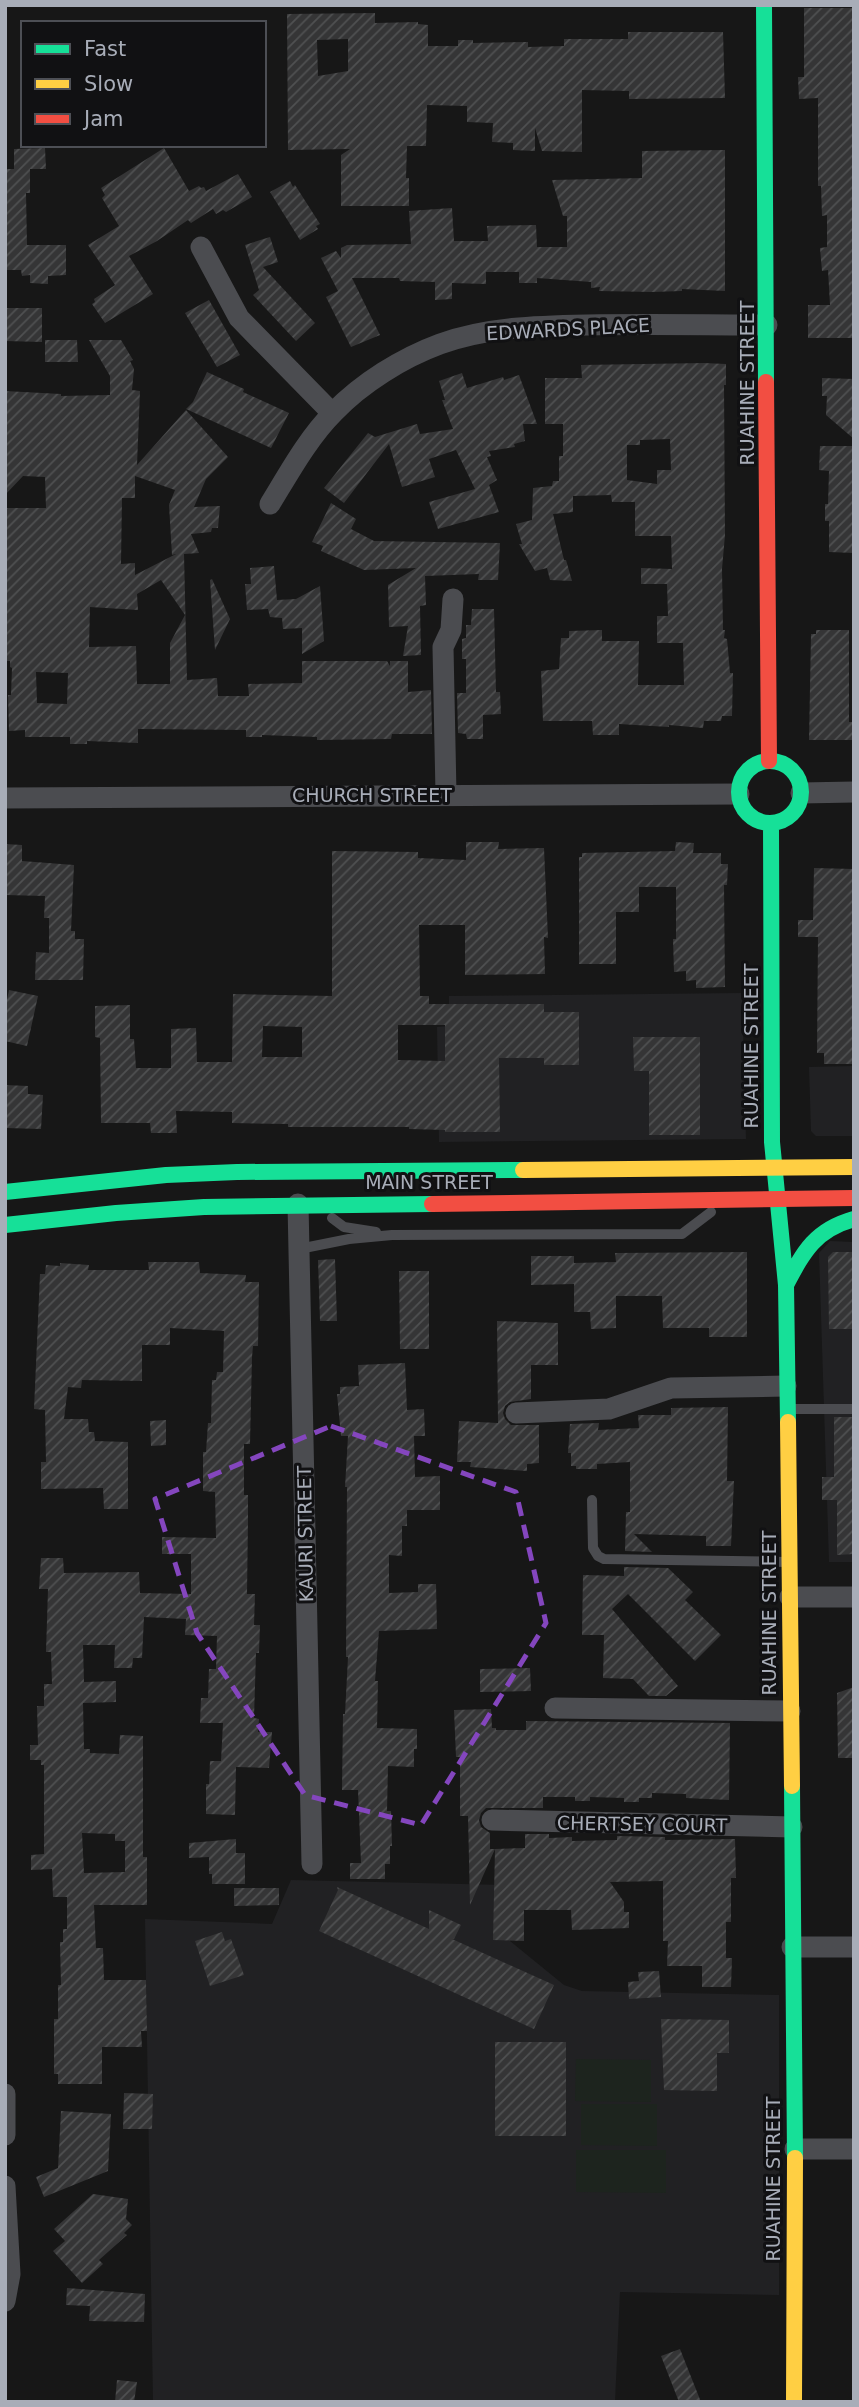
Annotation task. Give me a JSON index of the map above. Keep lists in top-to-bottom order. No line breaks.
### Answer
{"streets":{"main road":["RUAHINE STREET","MAIN STREET"],"street":["EDWARDS PLACE","CHURCH STREET","KAURI STREET","CHERTSEY COURT"]},"crossings":[["EDWARDS PLACE","RUAHINE STREET"],["RUAHINE STREET","CHURCH STREET"],["RUAHINE STREET","MAIN STREET"],["RUAHINE STREET","CHERTSEY COURT"],["MAIN STREET","KAURI STREET"]],"legend":["Fast","Slow","Jam"]}
